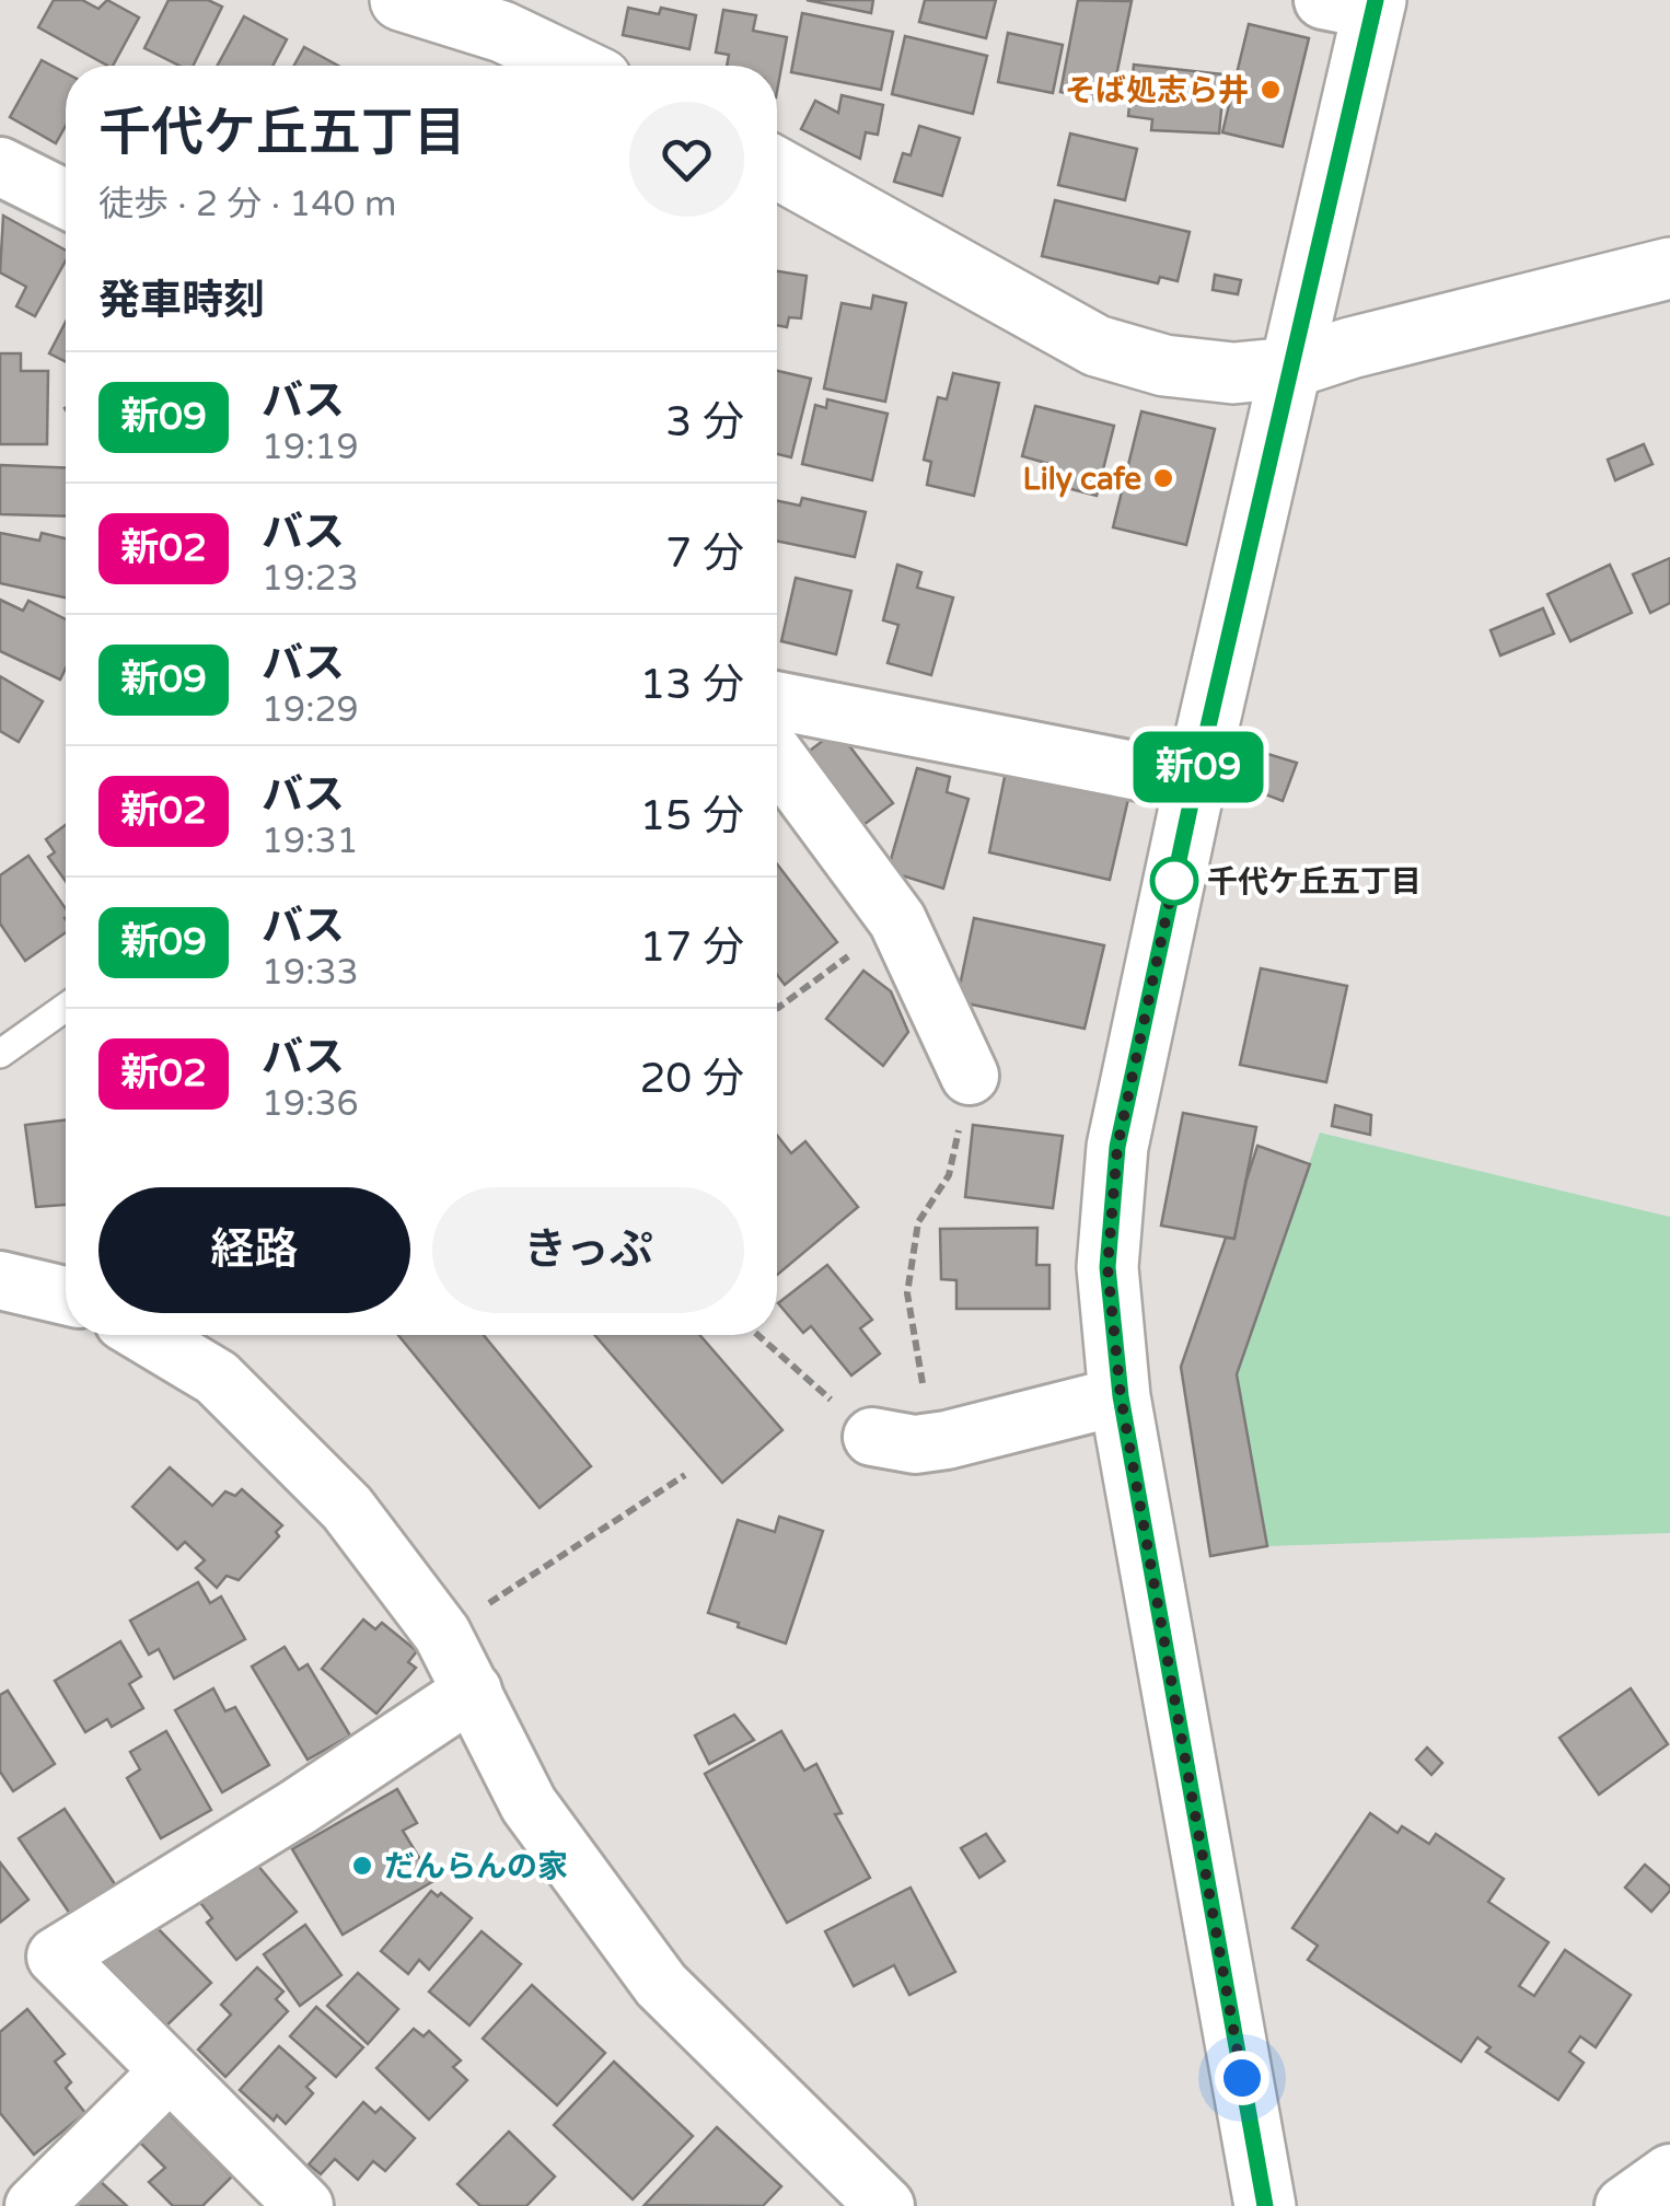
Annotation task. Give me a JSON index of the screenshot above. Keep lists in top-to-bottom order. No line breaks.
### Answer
{"places":["そば処志ら井","Lily cafe","千代ケ丘五丁目","だんらんの家"],"lines":["bus line 新09"],"page":{"on_map":"新09","heading":[["千代ケ丘五丁目","徒歩 · 2 分 · 140 m"],"発車時刻"],"list":[{"mark":"新09","name":"バス","note":"19:19","value":"3 分"},{"mark":"新02","name":"バス","note":"19:23","value":"7 分"},{"mark":"新09","name":"バス","note":"19:29","value":"13 分"},{"mark":"新02","name":"バス","note":"19:31","value":"15 分"},{"mark":"新09","name":"バス","note":"19:33","value":"17 分"},{"mark":"新02","name":"バス","note":"19:36","value":"20 分"}],"buttons":["経路","きっぷ"]}}
